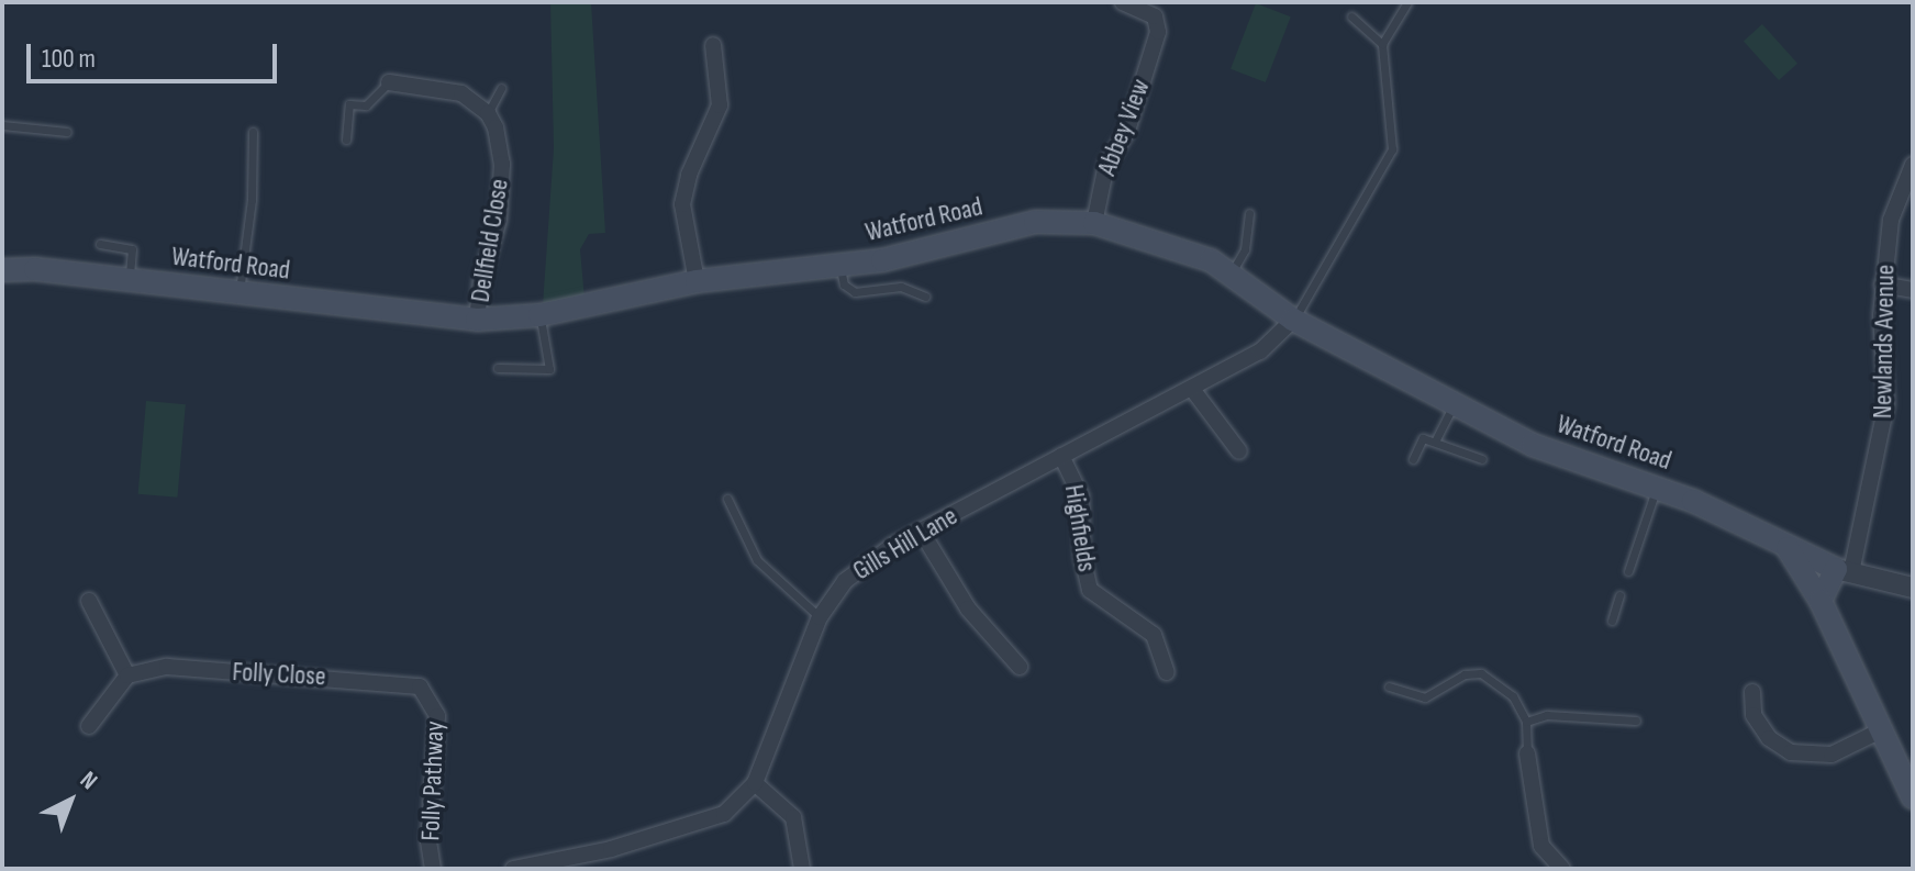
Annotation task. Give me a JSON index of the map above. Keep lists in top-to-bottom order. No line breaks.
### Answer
{"streets":{"main road":["Watford Road"],"street":["Abbey View","Dellfield Close","Newlands Avenue","Highfields","Gills Hill Lane","Folly Close","Folly Pathway"]},"crossings":[["Abbey View","Watford Road"],["Watford Road","Dellfield Close"],["Watford Road","Newlands Avenue"],["Watford Road","Gills Hill Lane"],["Highfields","Gills Hill Lane"],["Folly Close","Folly Pathway"]],"scale_bar":"100 m","north":"top right"}
